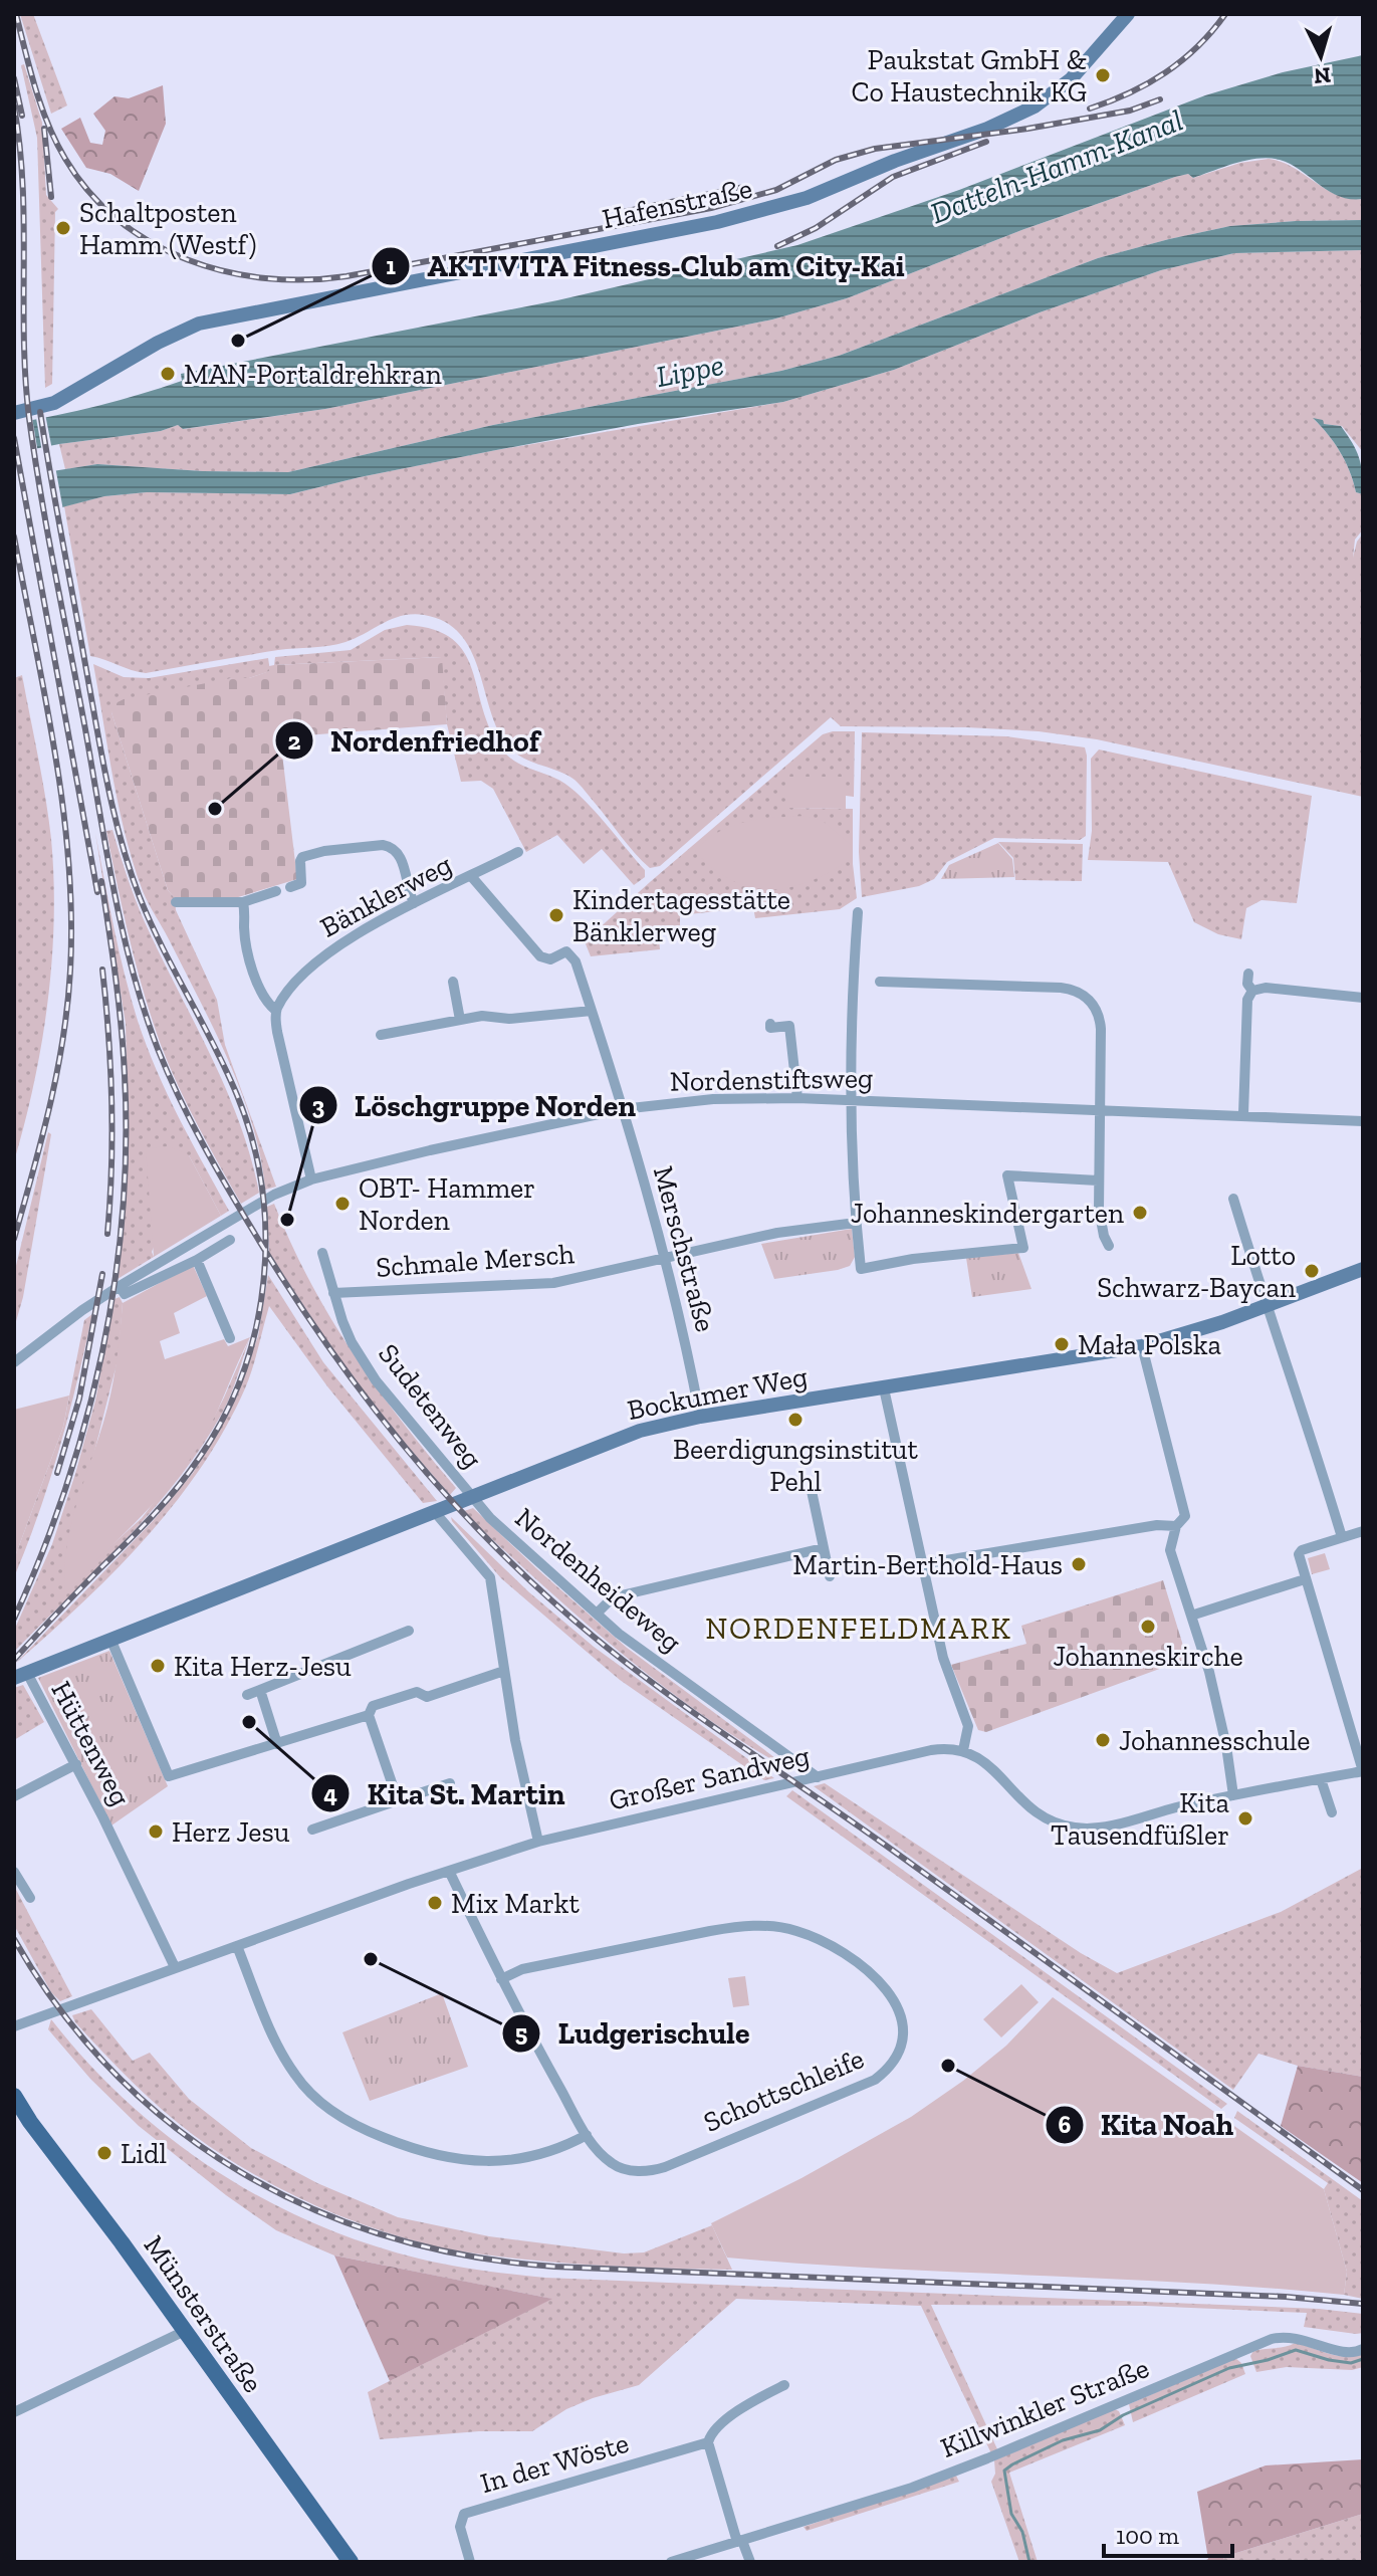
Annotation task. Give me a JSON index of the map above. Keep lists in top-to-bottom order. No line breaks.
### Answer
{"streets":{"main road":["Hafenstraße","Bockumer Weg","Münsterstraße"],"street":["Bänklerweg","Nordenstiftsweg","Merschstraße","Schmale Mersch","Sudetenweg","Nordenheideweg","Hüttenweg","Großer Sandweg","Schottschleife","Killwinkler Straße","In der Wöste"]},"crossings":[["Bänklerweg","Merschstraße"],["Nordenstiftsweg","Merschstraße"],["Merschstraße","Schmale Mersch"],["Merschstraße","Bockumer Weg"],["Schmale Mersch","Sudetenweg"],["Bockumer Weg","Sudetenweg"],["Bockumer Weg","Nordenheideweg"],["Bockumer Weg","Hüttenweg"],["Sudetenweg","Nordenheideweg"],["Nordenheideweg","Großer Sandweg"],["Hüttenweg","Großer Sandweg"],["Großer Sandweg","Schottschleife"]],"districts":["NORDENFELDMARK"],"water":["Datteln-Hamm-Kanal","Lippe"],"places":["Paukstat GmbH & Co Haustechnik KG","Schaltposten Hamm (Westf)","AKTIVITA Fitness-Club am City-Kai","MAN-Portaldrehkran","Nordenfriedhof","Kindertagesstätte Bänklerweg","OBT- Hammer Norden","Johanneskindergarten","Löschgruppe Norden","Lotto Schwarz-Baycan","Mała Polska","Beerdigungsinstitut Pehl","Martin-Berthold-Haus","Johanneskirche","Kita Herz-Jesu","Kita St. Martin","Johannesschule","Kita Tausendfüßler","Herz Jesu","Mix Markt","Ludgerischule","Kita Noah","Lidl"],"scale_bar":"100 m","north":"bottom"}
